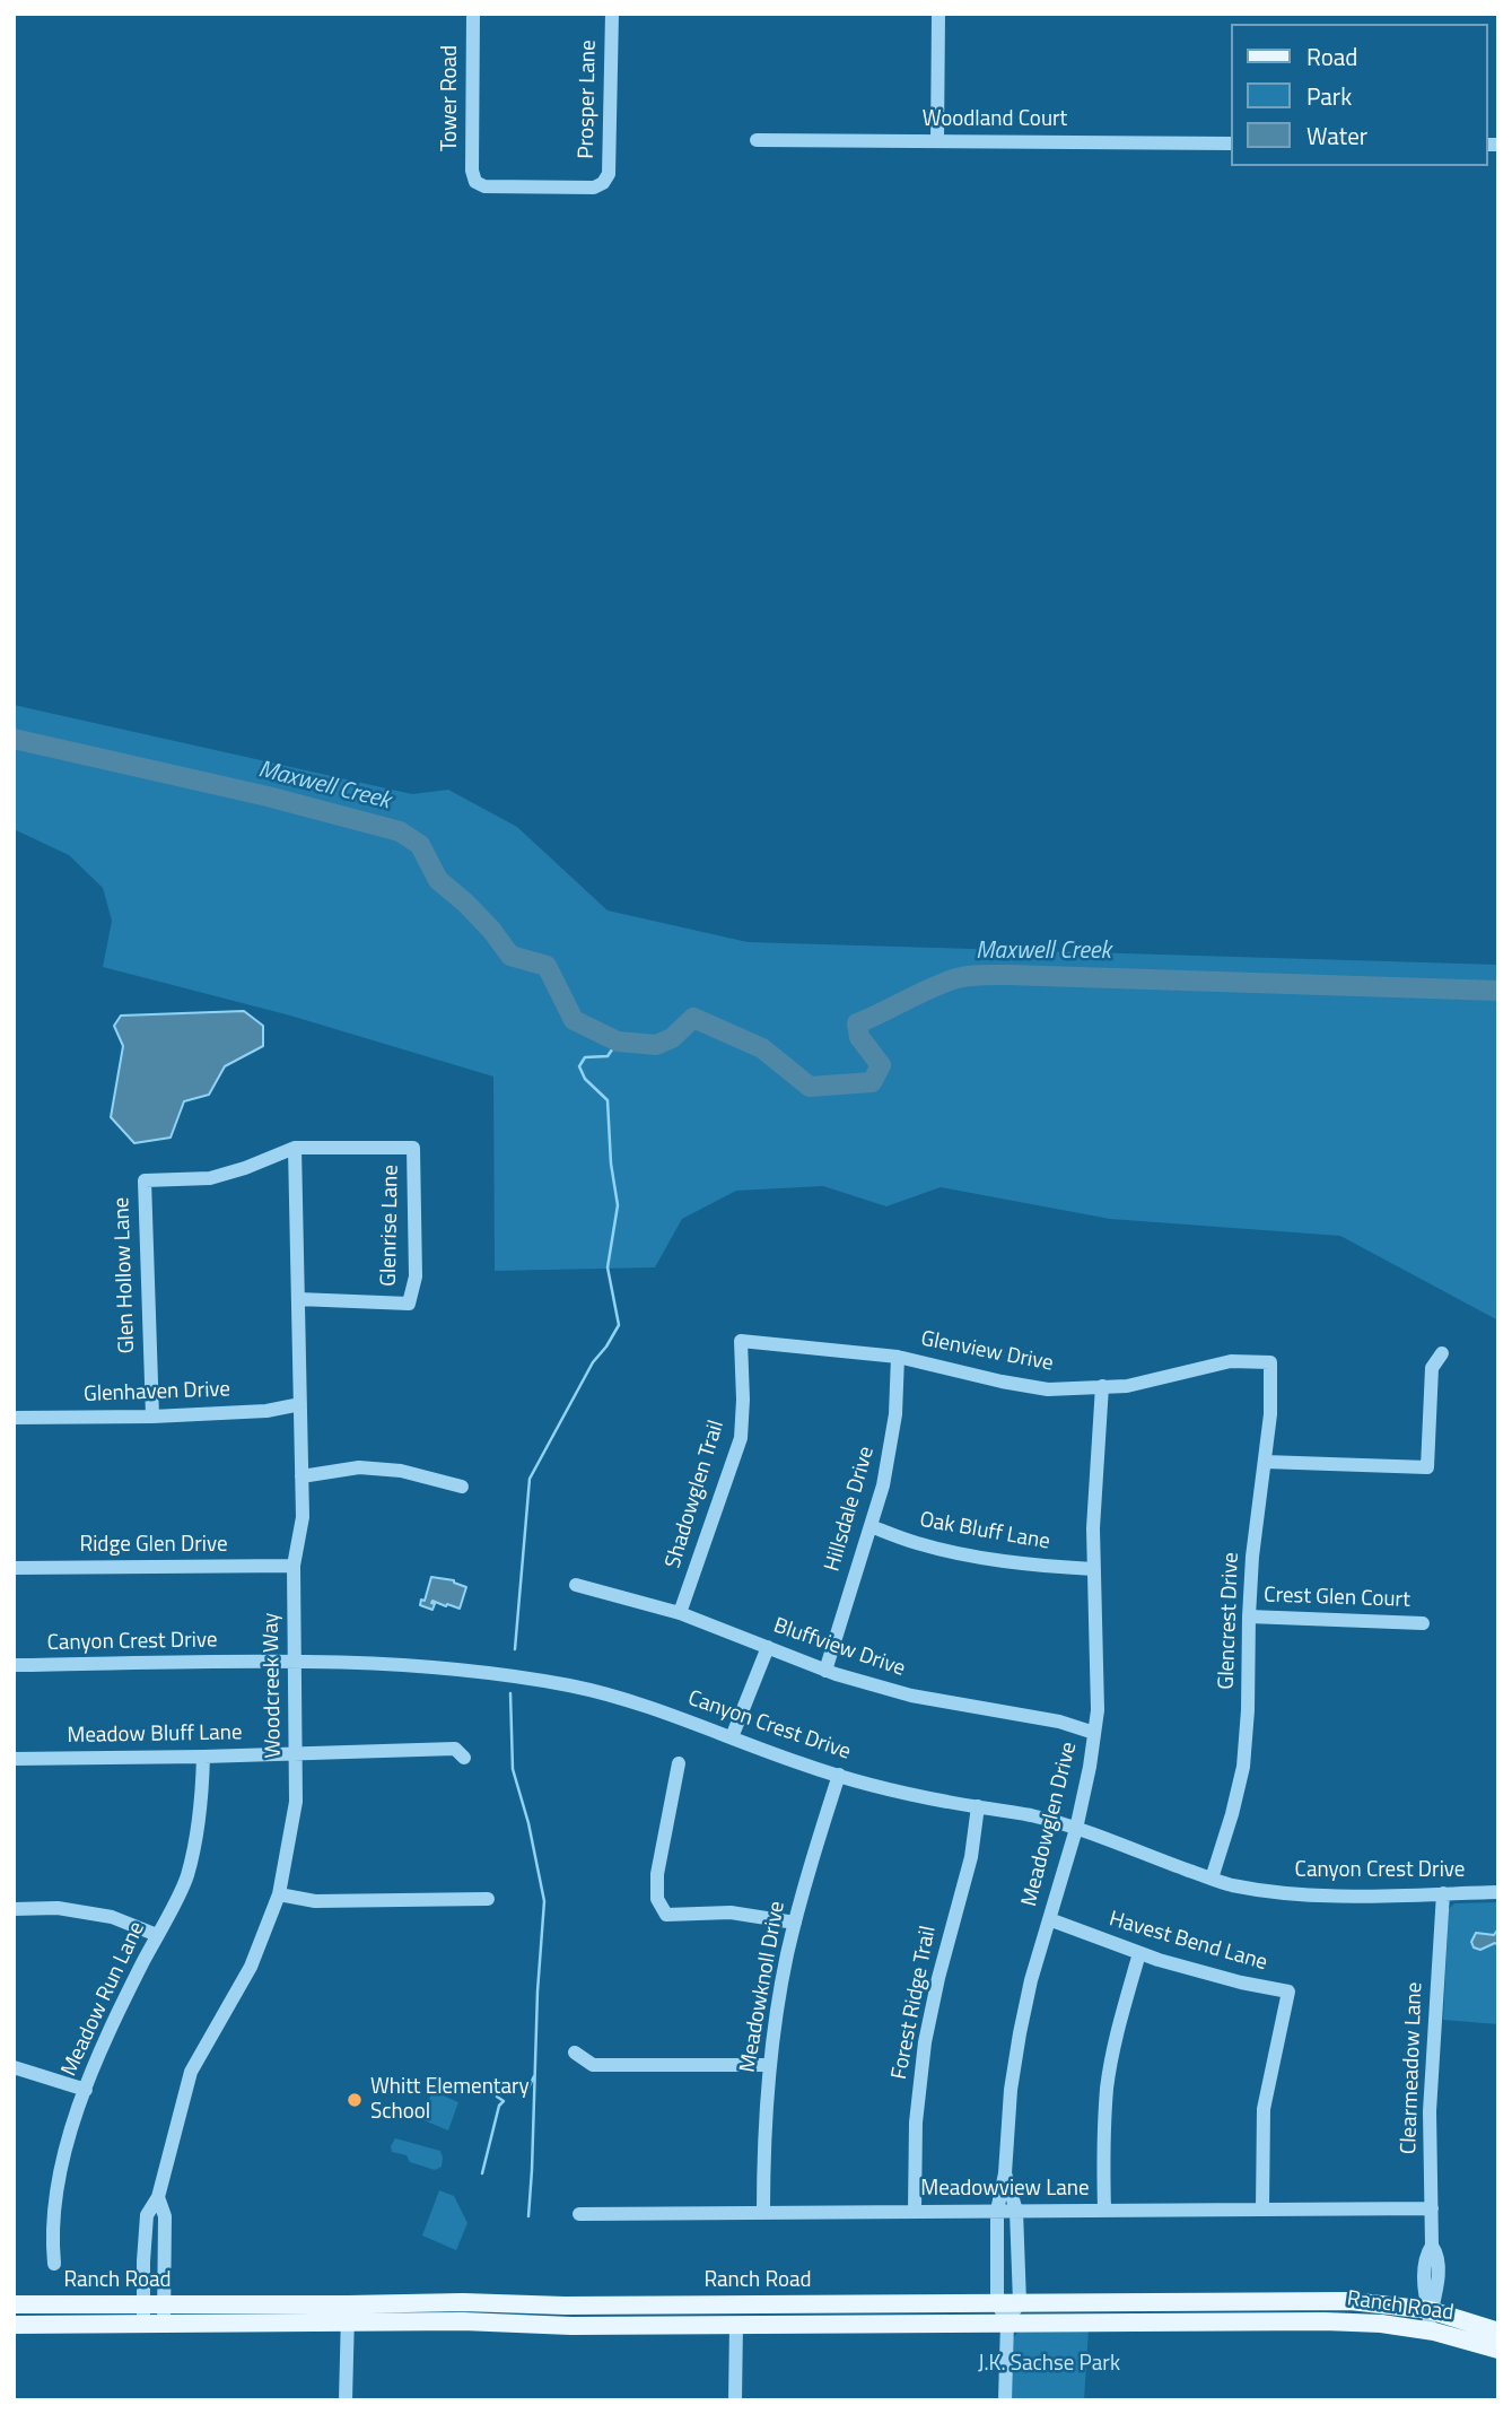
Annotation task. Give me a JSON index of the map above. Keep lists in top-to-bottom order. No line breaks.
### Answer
{"streets":{"main road":["Ranch Road"],"street":["Tower Road","Prosper Lane","Woodland Court","Glenrise Lane","Glen Hollow Lane","Glenview Drive","Glenhaven Drive","Shadowglen Trail","Hillsdale Drive","Oak Bluff Lane","Ridge Glen Drive","Crest Glen Court","Glencrest Drive","Canyon Crest Drive","Bluffview Drive","Woodcreek Way","Meadow Bluff Lane","Meadowglen Drive","Havest Bend Lane","Meadowknoll Drive","Meadow Run Lane","Forest Ridge Trail","Clearmeadow Lane","Meadowview Lane"]},"crossings":[["Tower Road","Prosper Lane"],["Glenrise Lane","Glen Hollow Lane"],["Glenrise Lane","Woodcreek Way"],["Glen Hollow Lane","Glenhaven Drive"],["Glen Hollow Lane","Woodcreek Way"],["Glenview Drive","Shadowglen Trail"],["Glenview Drive","Hillsdale Drive"],["Glenview Drive","Glencrest Drive"],["Glenview Drive","Meadowglen Drive"],["Glenhaven Drive","Woodcreek Way"],["Shadowglen Trail","Bluffview Drive"],["Hillsdale Drive","Oak Bluff Lane"],["Hillsdale Drive","Bluffview Drive"],["Oak Bluff Lane","Meadowglen Drive"],["Ridge Glen Drive","Woodcreek Way"],["Crest Glen Court","Glencrest Drive"],["Glencrest Drive","Canyon Crest Drive"],["Canyon Crest Drive","Woodcreek Way"],["Canyon Crest Drive","Meadowglen Drive"],["Canyon Crest Drive","Meadowknoll Drive"],["Canyon Crest Drive","Forest Ridge Trail"],["Canyon Crest Drive","Clearmeadow Lane"],["Bluffview Drive","Meadowglen Drive"],["Woodcreek Way","Meadow Bluff Lane"],["Woodcreek Way","Ranch Road"],["Meadow Bluff Lane","Meadow Run Lane"],["Meadowglen Drive","Havest Bend Lane"],["Meadowglen Drive","Meadowview Lane"],["Meadowglen Drive","Ranch Road"],["Havest Bend Lane","Meadowview Lane"],["Meadowknoll Drive","Meadowview Lane"],["Forest Ridge Trail","Meadowview Lane"],["Clearmeadow Lane","Meadowview Lane"],["Clearmeadow Lane","Ranch Road"]],"water":["Maxwell Creek"],"parks":["J.K. Sachse Park"],"places":["Whitt Elementary School"],"legend":["Road","Park","Water"]}
